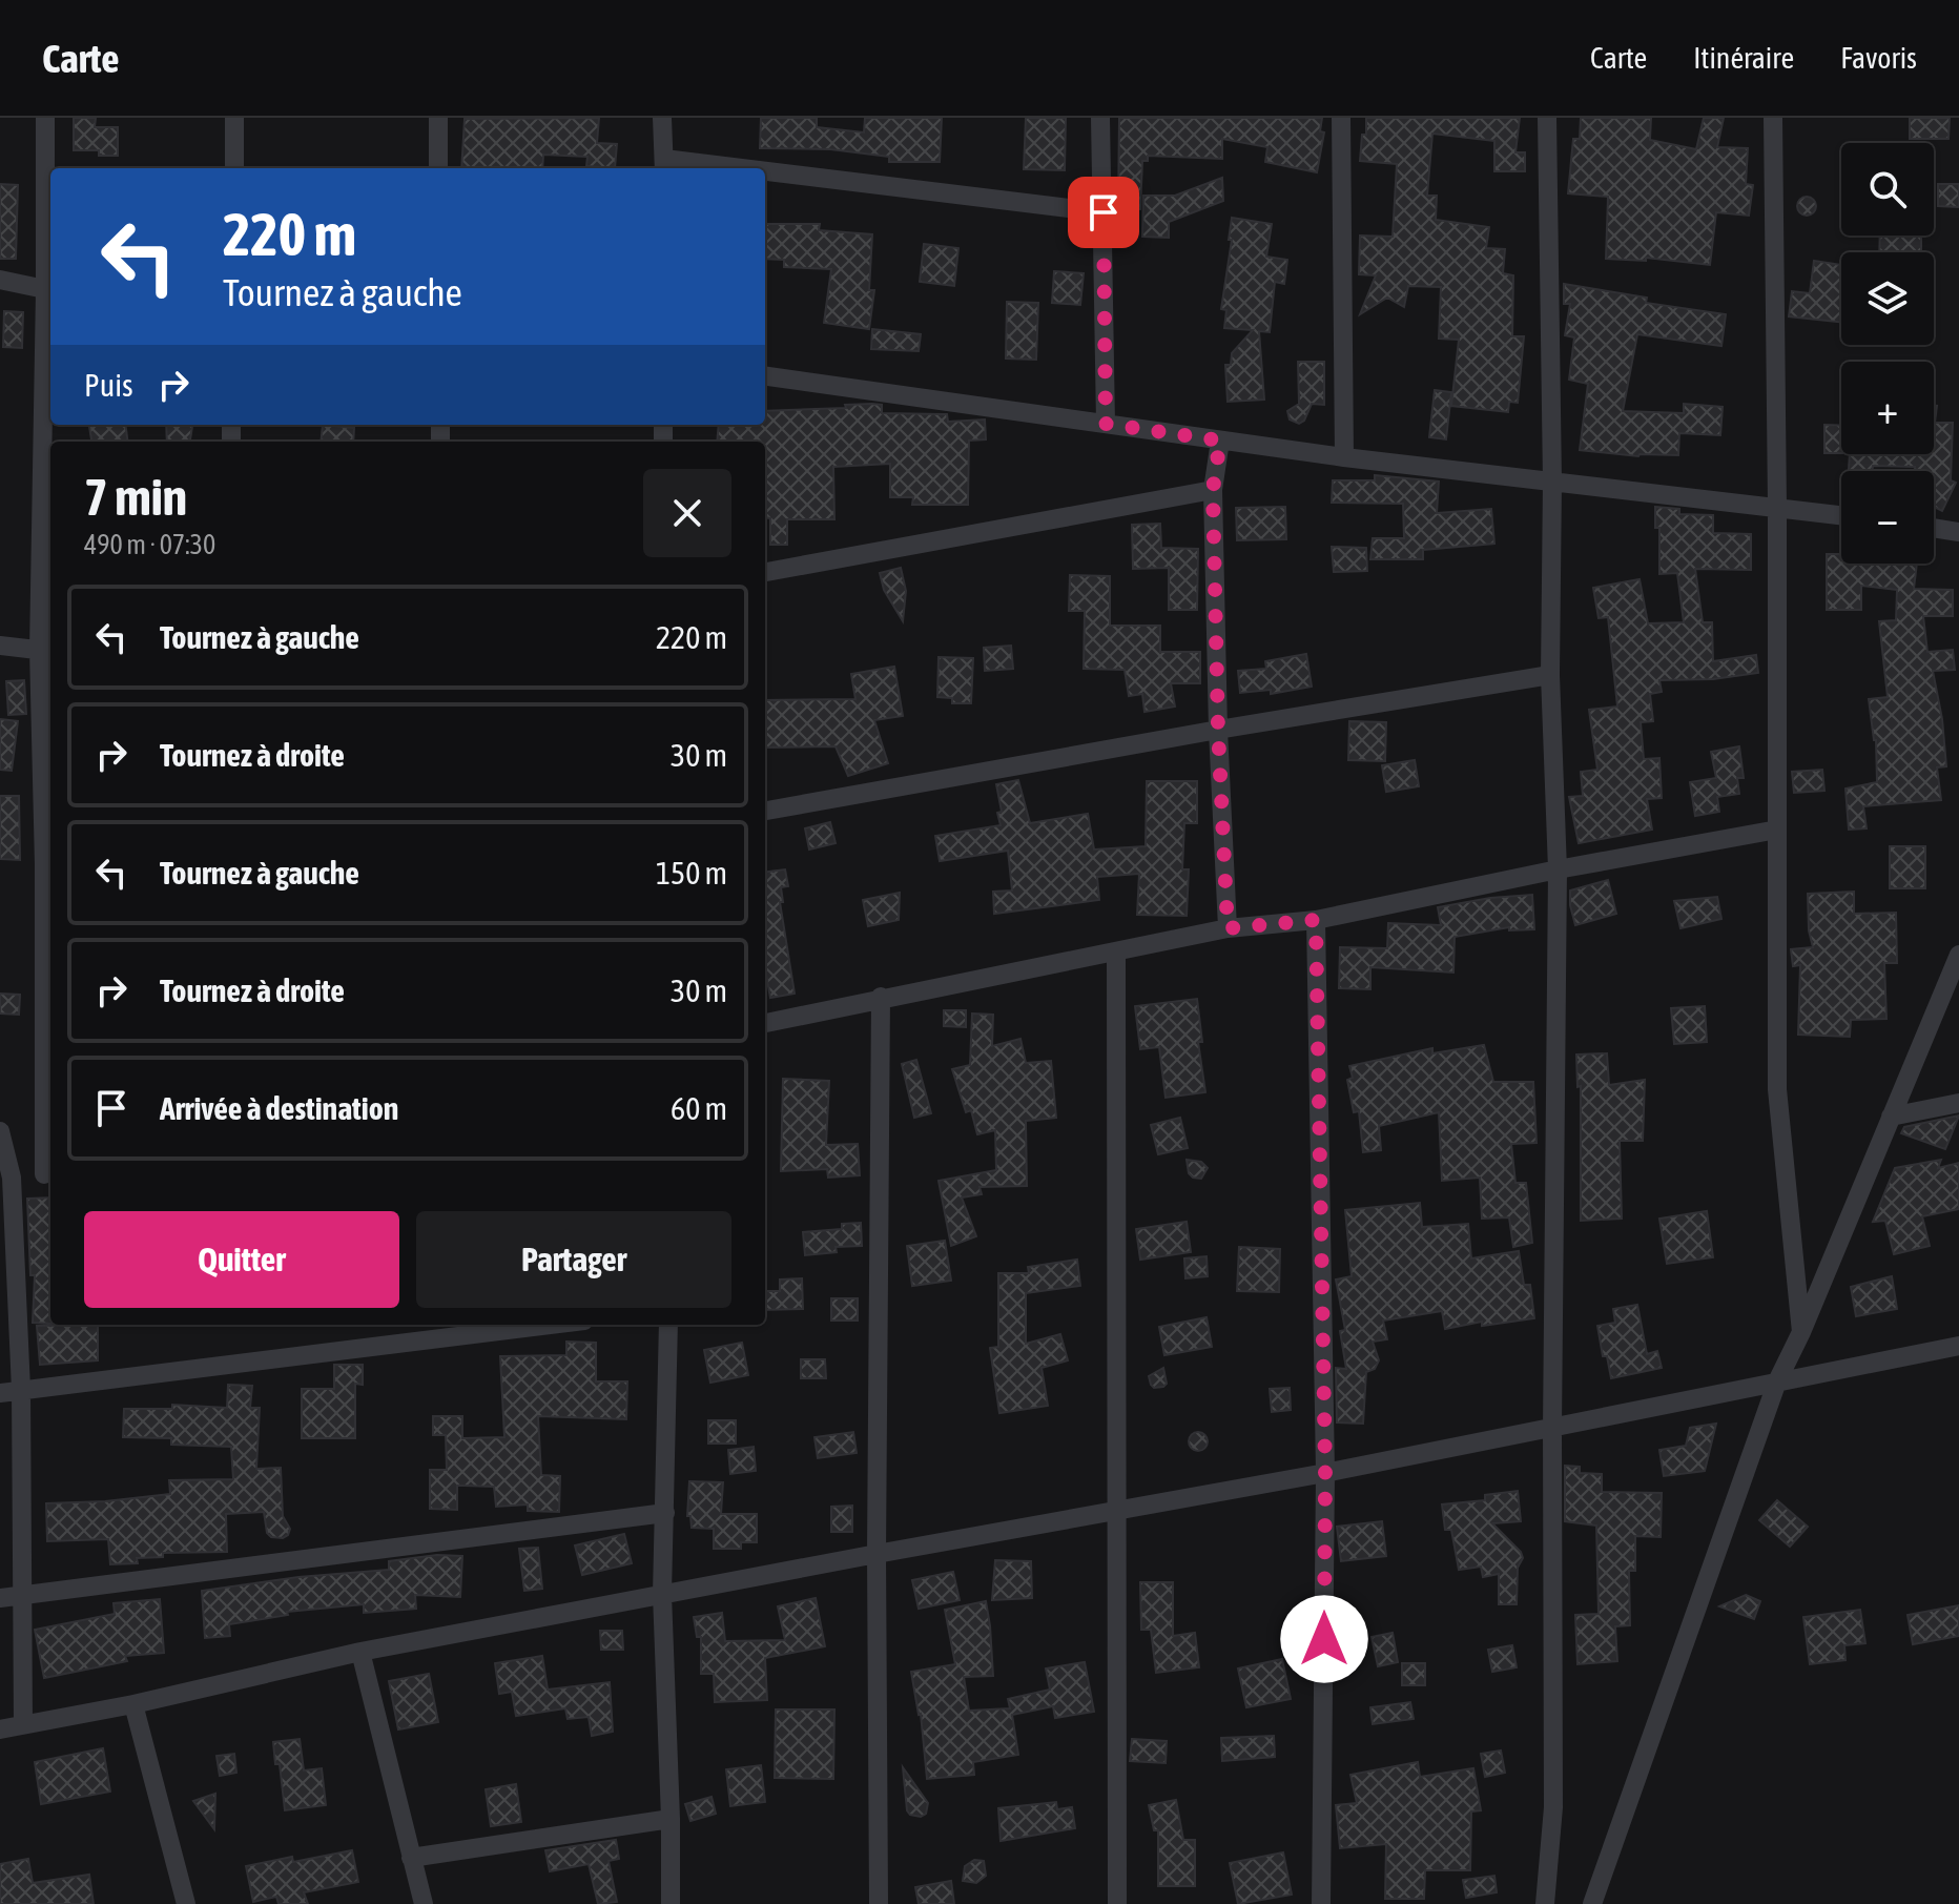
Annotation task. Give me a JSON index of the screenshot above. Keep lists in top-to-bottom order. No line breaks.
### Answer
{"page":{"header":"Carte","nav":["Carte","Itinéraire","Favoris"],"map_buttons":["+","−"],"turn":["220 m","Tournez à gauche"],"then":"Puis","heading":["7 min","490 m · 07:30"],"list":[{"name":"Tournez à gauche","value":"220 m"},{"name":"Tournez à droite","value":"30 m"},{"name":"Tournez à gauche","value":"150 m"},{"name":"Tournez à droite","value":"30 m"},{"name":"Arrivée à destination","value":"60 m"}],"buttons":["Quitter","Partager"]}}
